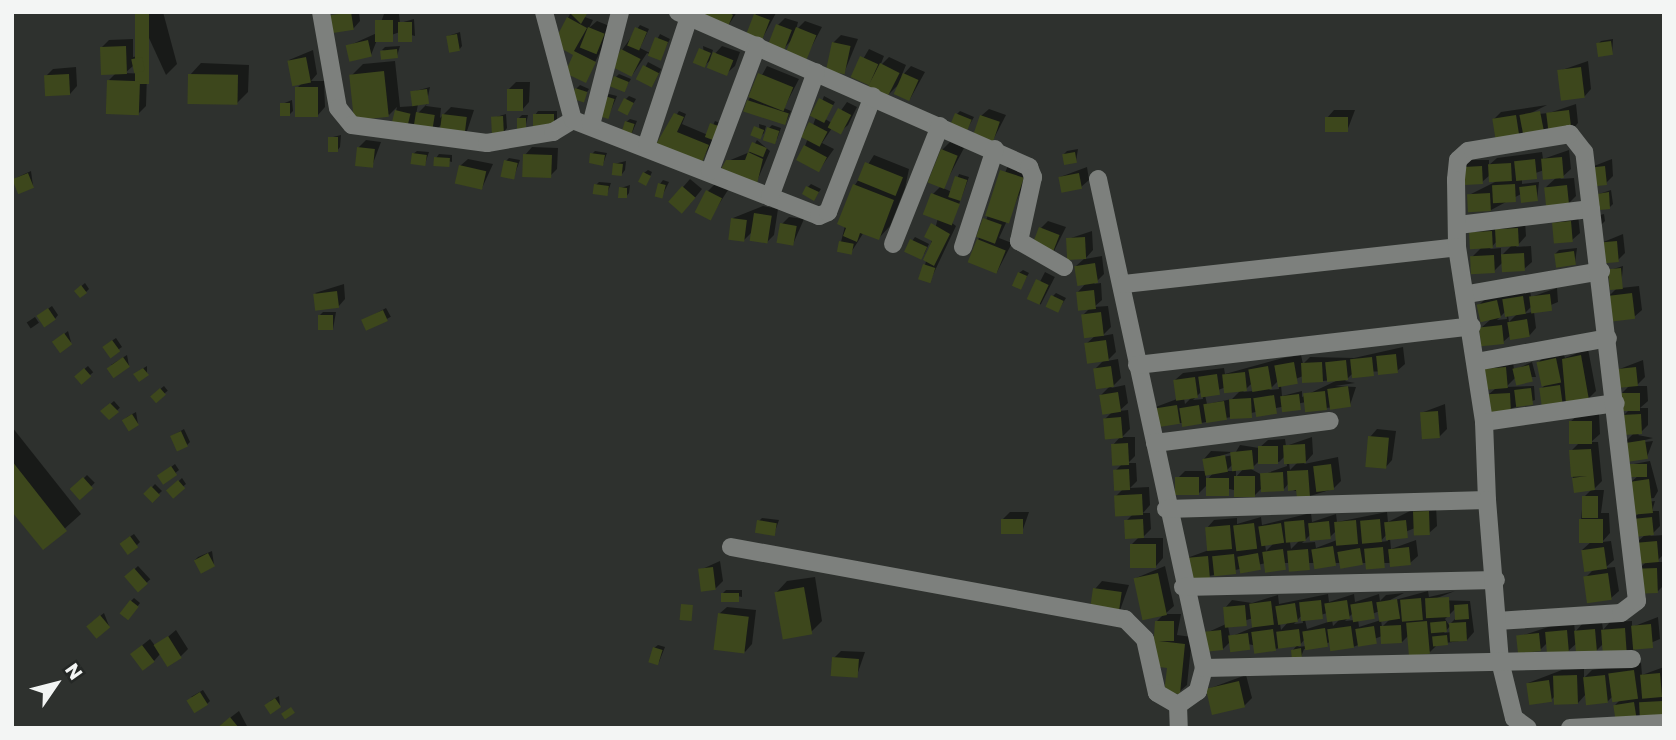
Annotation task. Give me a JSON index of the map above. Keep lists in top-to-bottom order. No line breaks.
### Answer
{"north":"top right"}
